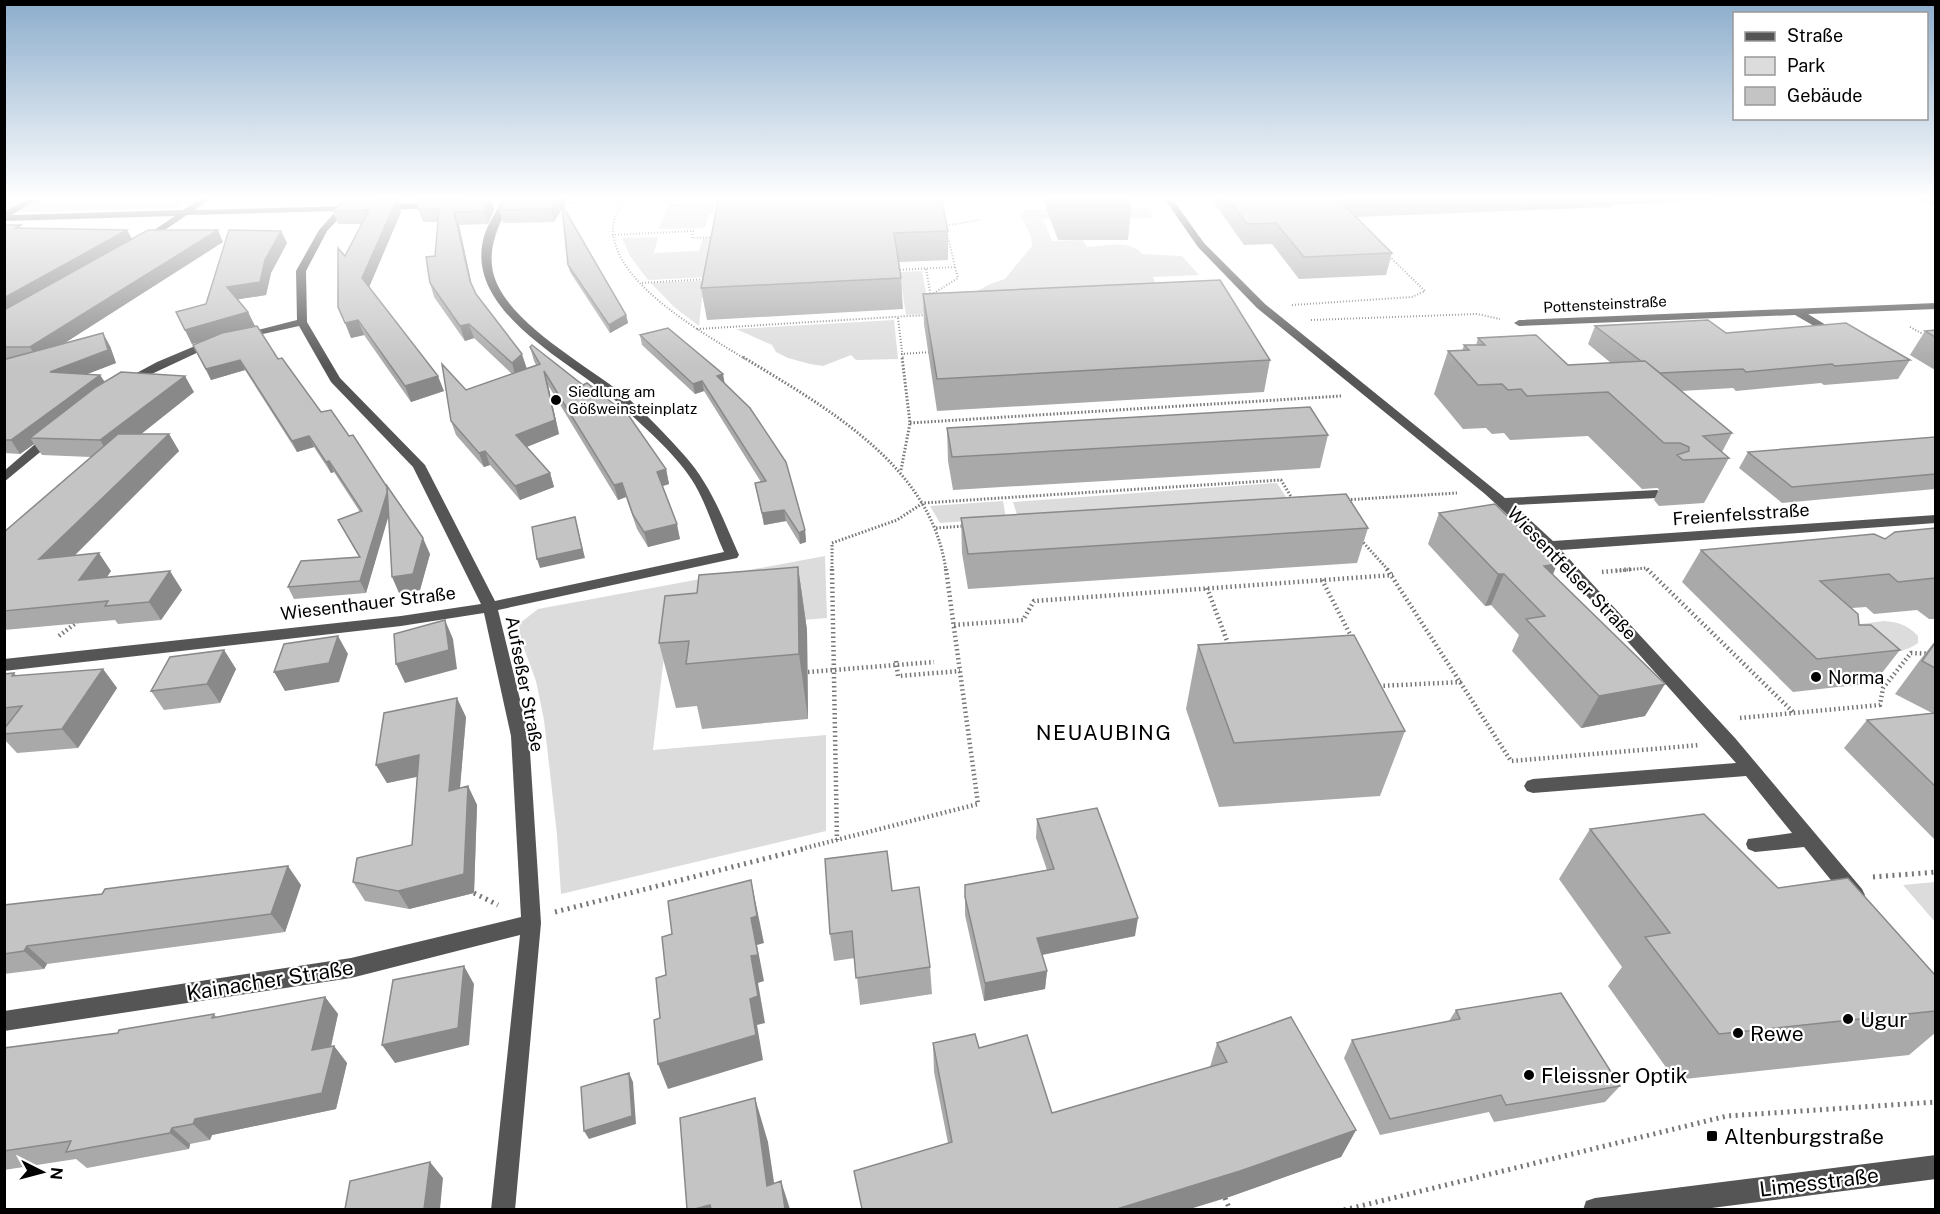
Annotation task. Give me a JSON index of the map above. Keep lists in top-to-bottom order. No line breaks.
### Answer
{"streets":{"street":["Pottensteinstraße","Freienfelsstraße","Wiesentfelser Straße","Wiesenthauer Straße","Aufseßer Straße","Kainacher Straße","Limesstraße"]},"crossings":[["Pottensteinstraße","Wiesentfelser Straße"],["Freienfelsstraße","Wiesentfelser Straße"],["Wiesenthauer Straße","Aufseßer Straße"],["Aufseßer Straße","Kainacher Straße"]],"districts":["NEUAUBING"],"places":{"other":["Siedlung am Gößweinsteinplatz","Norma","Ugur","Rewe","Fleissner Optik"],"transit":["Altenburgstraße"]},"legend":["Straße","Park","Gebäude"],"north":"right"}
